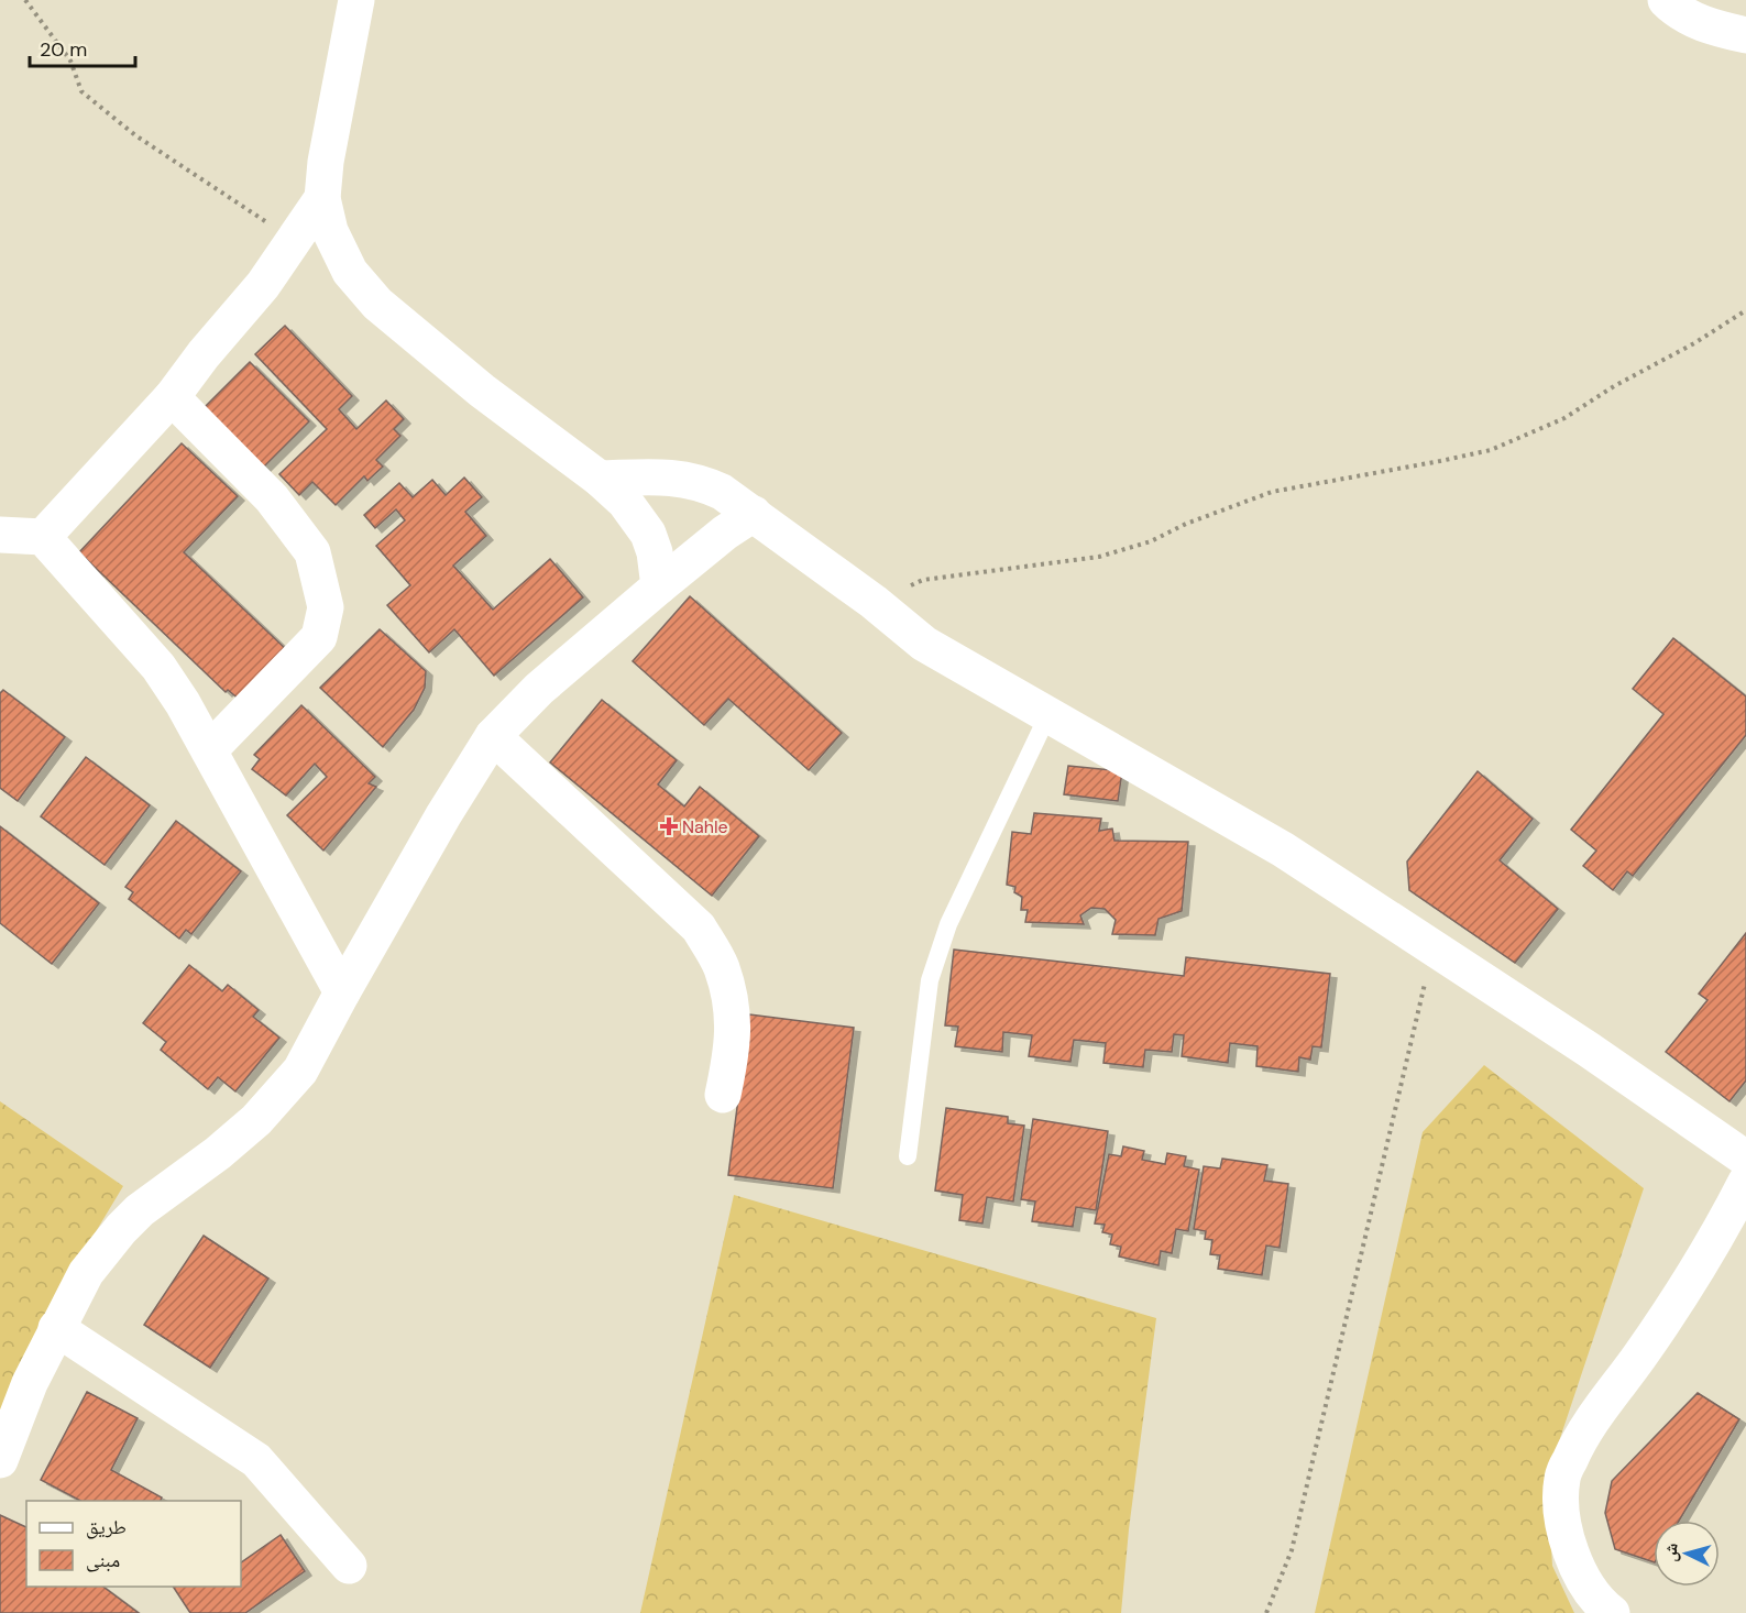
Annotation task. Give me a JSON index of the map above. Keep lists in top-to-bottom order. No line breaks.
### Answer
{"places":{"health":["Nahle"]},"legend":["طريق","مبنى"],"scale_bar":"20 m","north":"left"}
